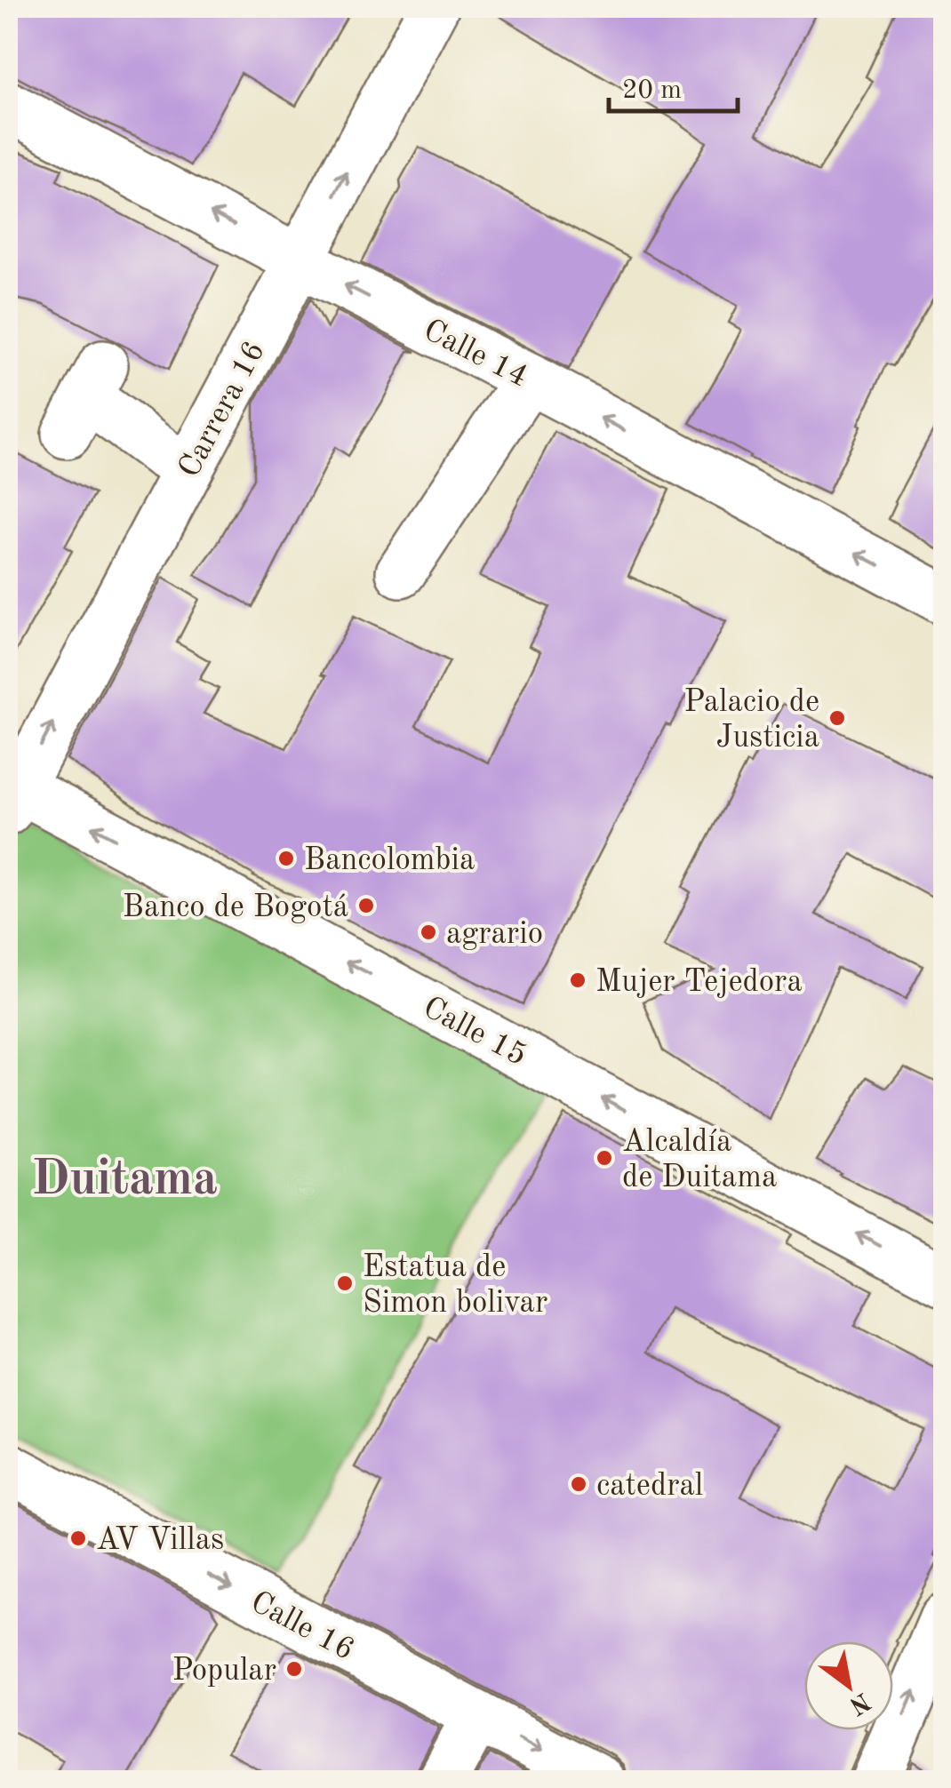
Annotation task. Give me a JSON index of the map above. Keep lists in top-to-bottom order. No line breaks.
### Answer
{"streets":{"street":["Calle 14","Carrera 16","Calle 15","Calle 16"]},"crossings":[["Calle 14","Carrera 16"],["Carrera 16","Calle 15"]],"one_way":["Calle 14","Carrera 16","Calle 15","Calle 16"],"districts":["Duitama"],"places":["Palacio de Justicia","Bancolombia","Banco de Bogotá","agrario","Mujer Tejedora","Alcaldía de Duitama","Estatua de Simon bolivar","catedral","AV Villas","Popular"],"scale_bar":"20 m","north":"bottom right"}
